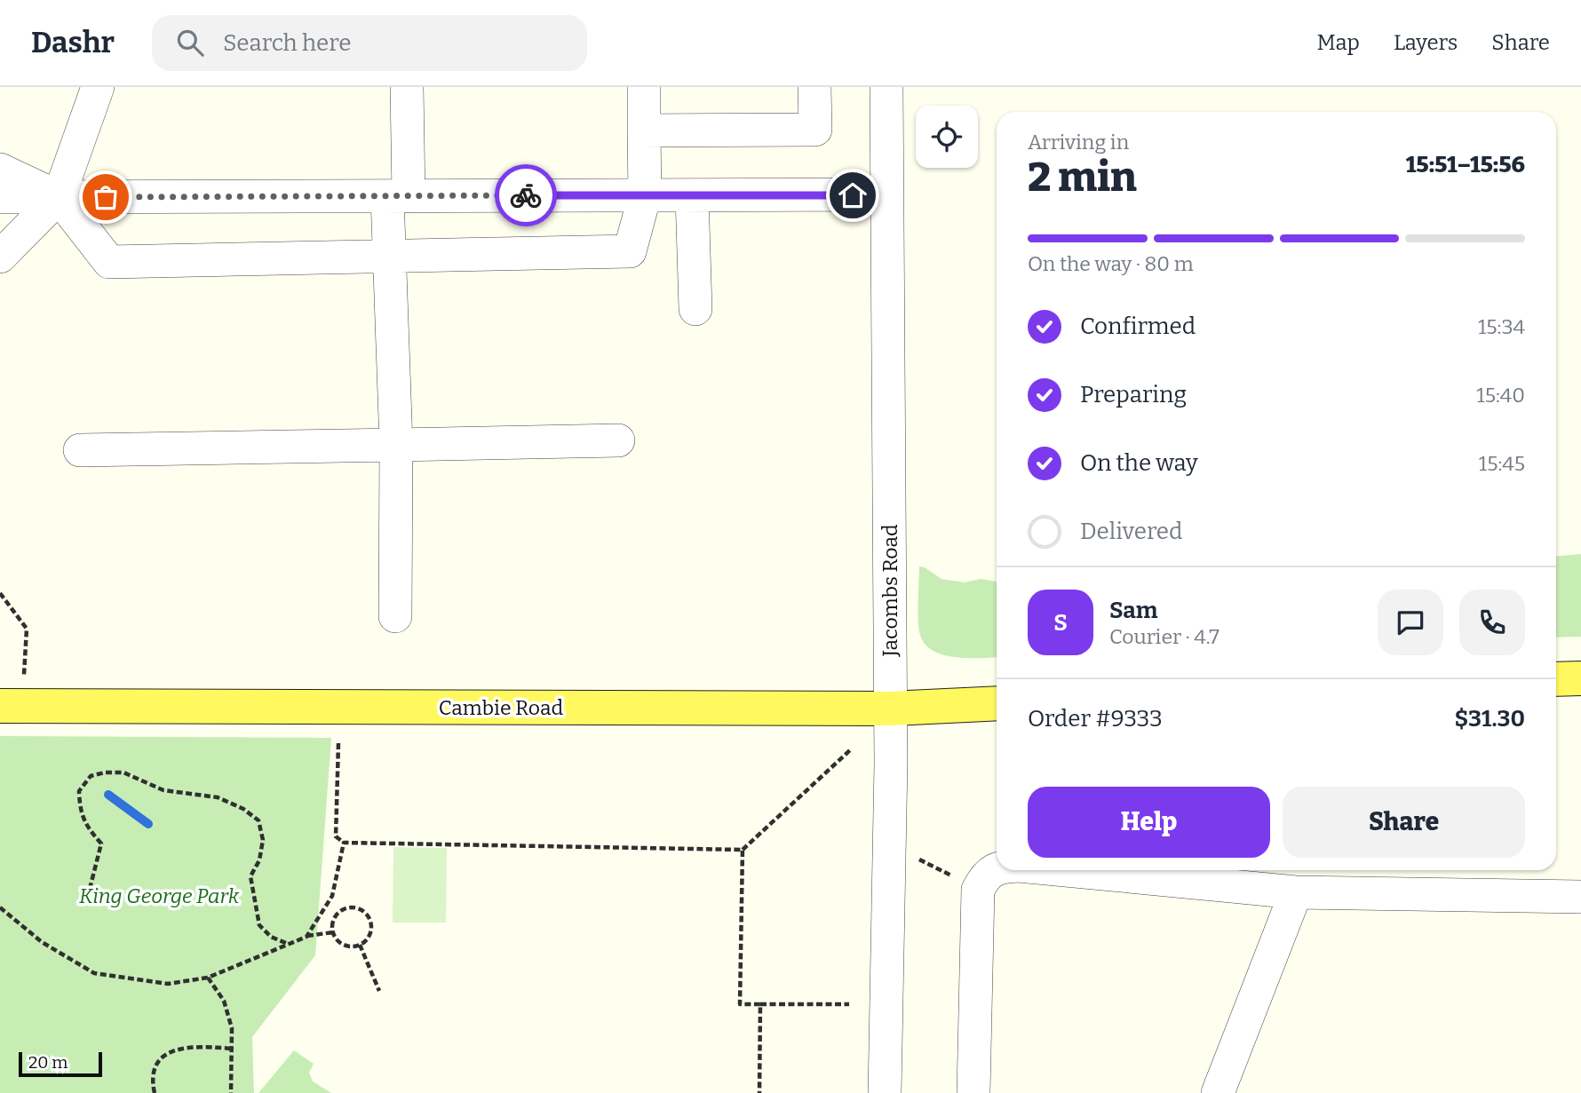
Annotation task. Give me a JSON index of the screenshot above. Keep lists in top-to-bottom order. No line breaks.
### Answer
{"streets":{"main road":["Cambie Road"],"street":["Jacombs Road"]},"crossings":[["Jacombs Road","Cambie Road"]],"parks":["King George Park"],"scale_bar":"20 m","page":{"header":"Dashr","search":"Search here","nav":["Map","Layers","Share"],"heading":["2 min","Arriving in","15:51–15:56"],"panel":["Sam","Courier · 4.7","Order #9333","$31.30"],"bar":"On the way · 80 m","list":[["Confirmed","15:34"],["Preparing","15:40"],["On the way","15:45"],"Delivered"],"round":"S","buttons":["Help","Share"],"scale":"20 m"}}
